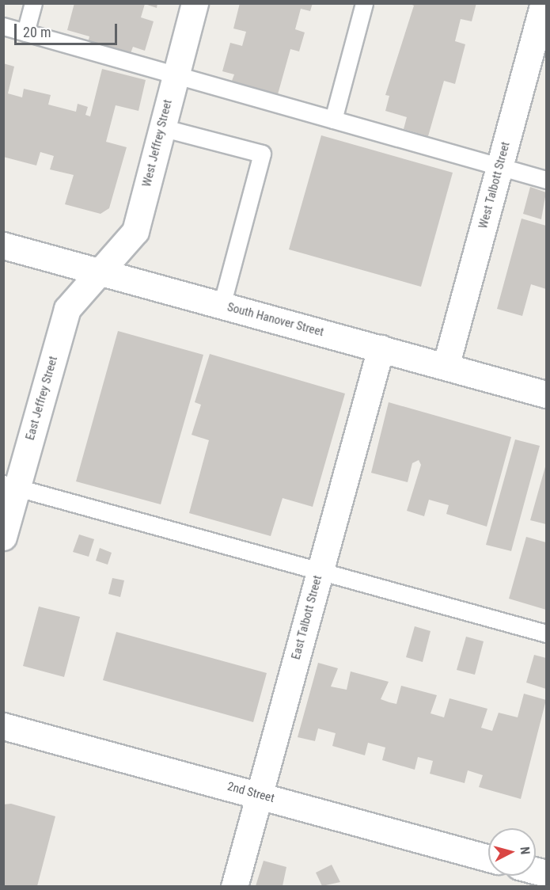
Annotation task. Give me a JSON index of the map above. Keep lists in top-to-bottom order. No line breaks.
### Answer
{"streets":{"street":["West Jeffrey Street","West Talbott Street","South Hanover Street","East Jeffrey Street","East Talbott Street","2nd Street"]},"crossings":[["West Jeffrey Street","South Hanover Street"],["West Jeffrey Street","East Jeffrey Street"],["West Talbott Street","South Hanover Street"],["South Hanover Street","East Jeffrey Street"],["South Hanover Street","East Talbott Street"],["East Talbott Street","2nd Street"]],"scale_bar":"20 m","north":"right"}
